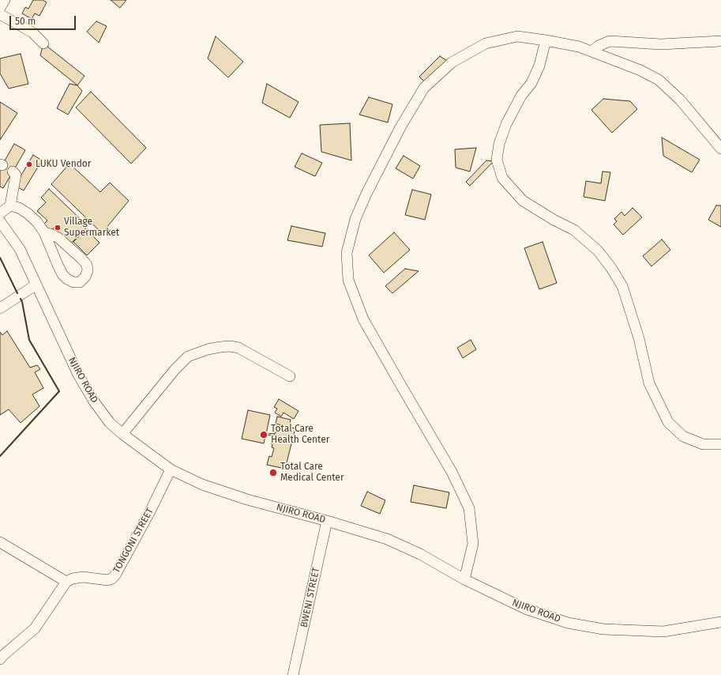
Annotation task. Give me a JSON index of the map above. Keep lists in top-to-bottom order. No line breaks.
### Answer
{"streets":{"street":["NJIRO ROAD","TONGONI STREET","BWENI STREET"]},"crossings":[["NJIRO ROAD","TONGONI STREET"],["NJIRO ROAD","BWENI STREET"]],"places":["LUKU Vendor","Village Supermarket","Total Care Health Center","Total Care Medical Center"],"scale_bar":"50 m"}
